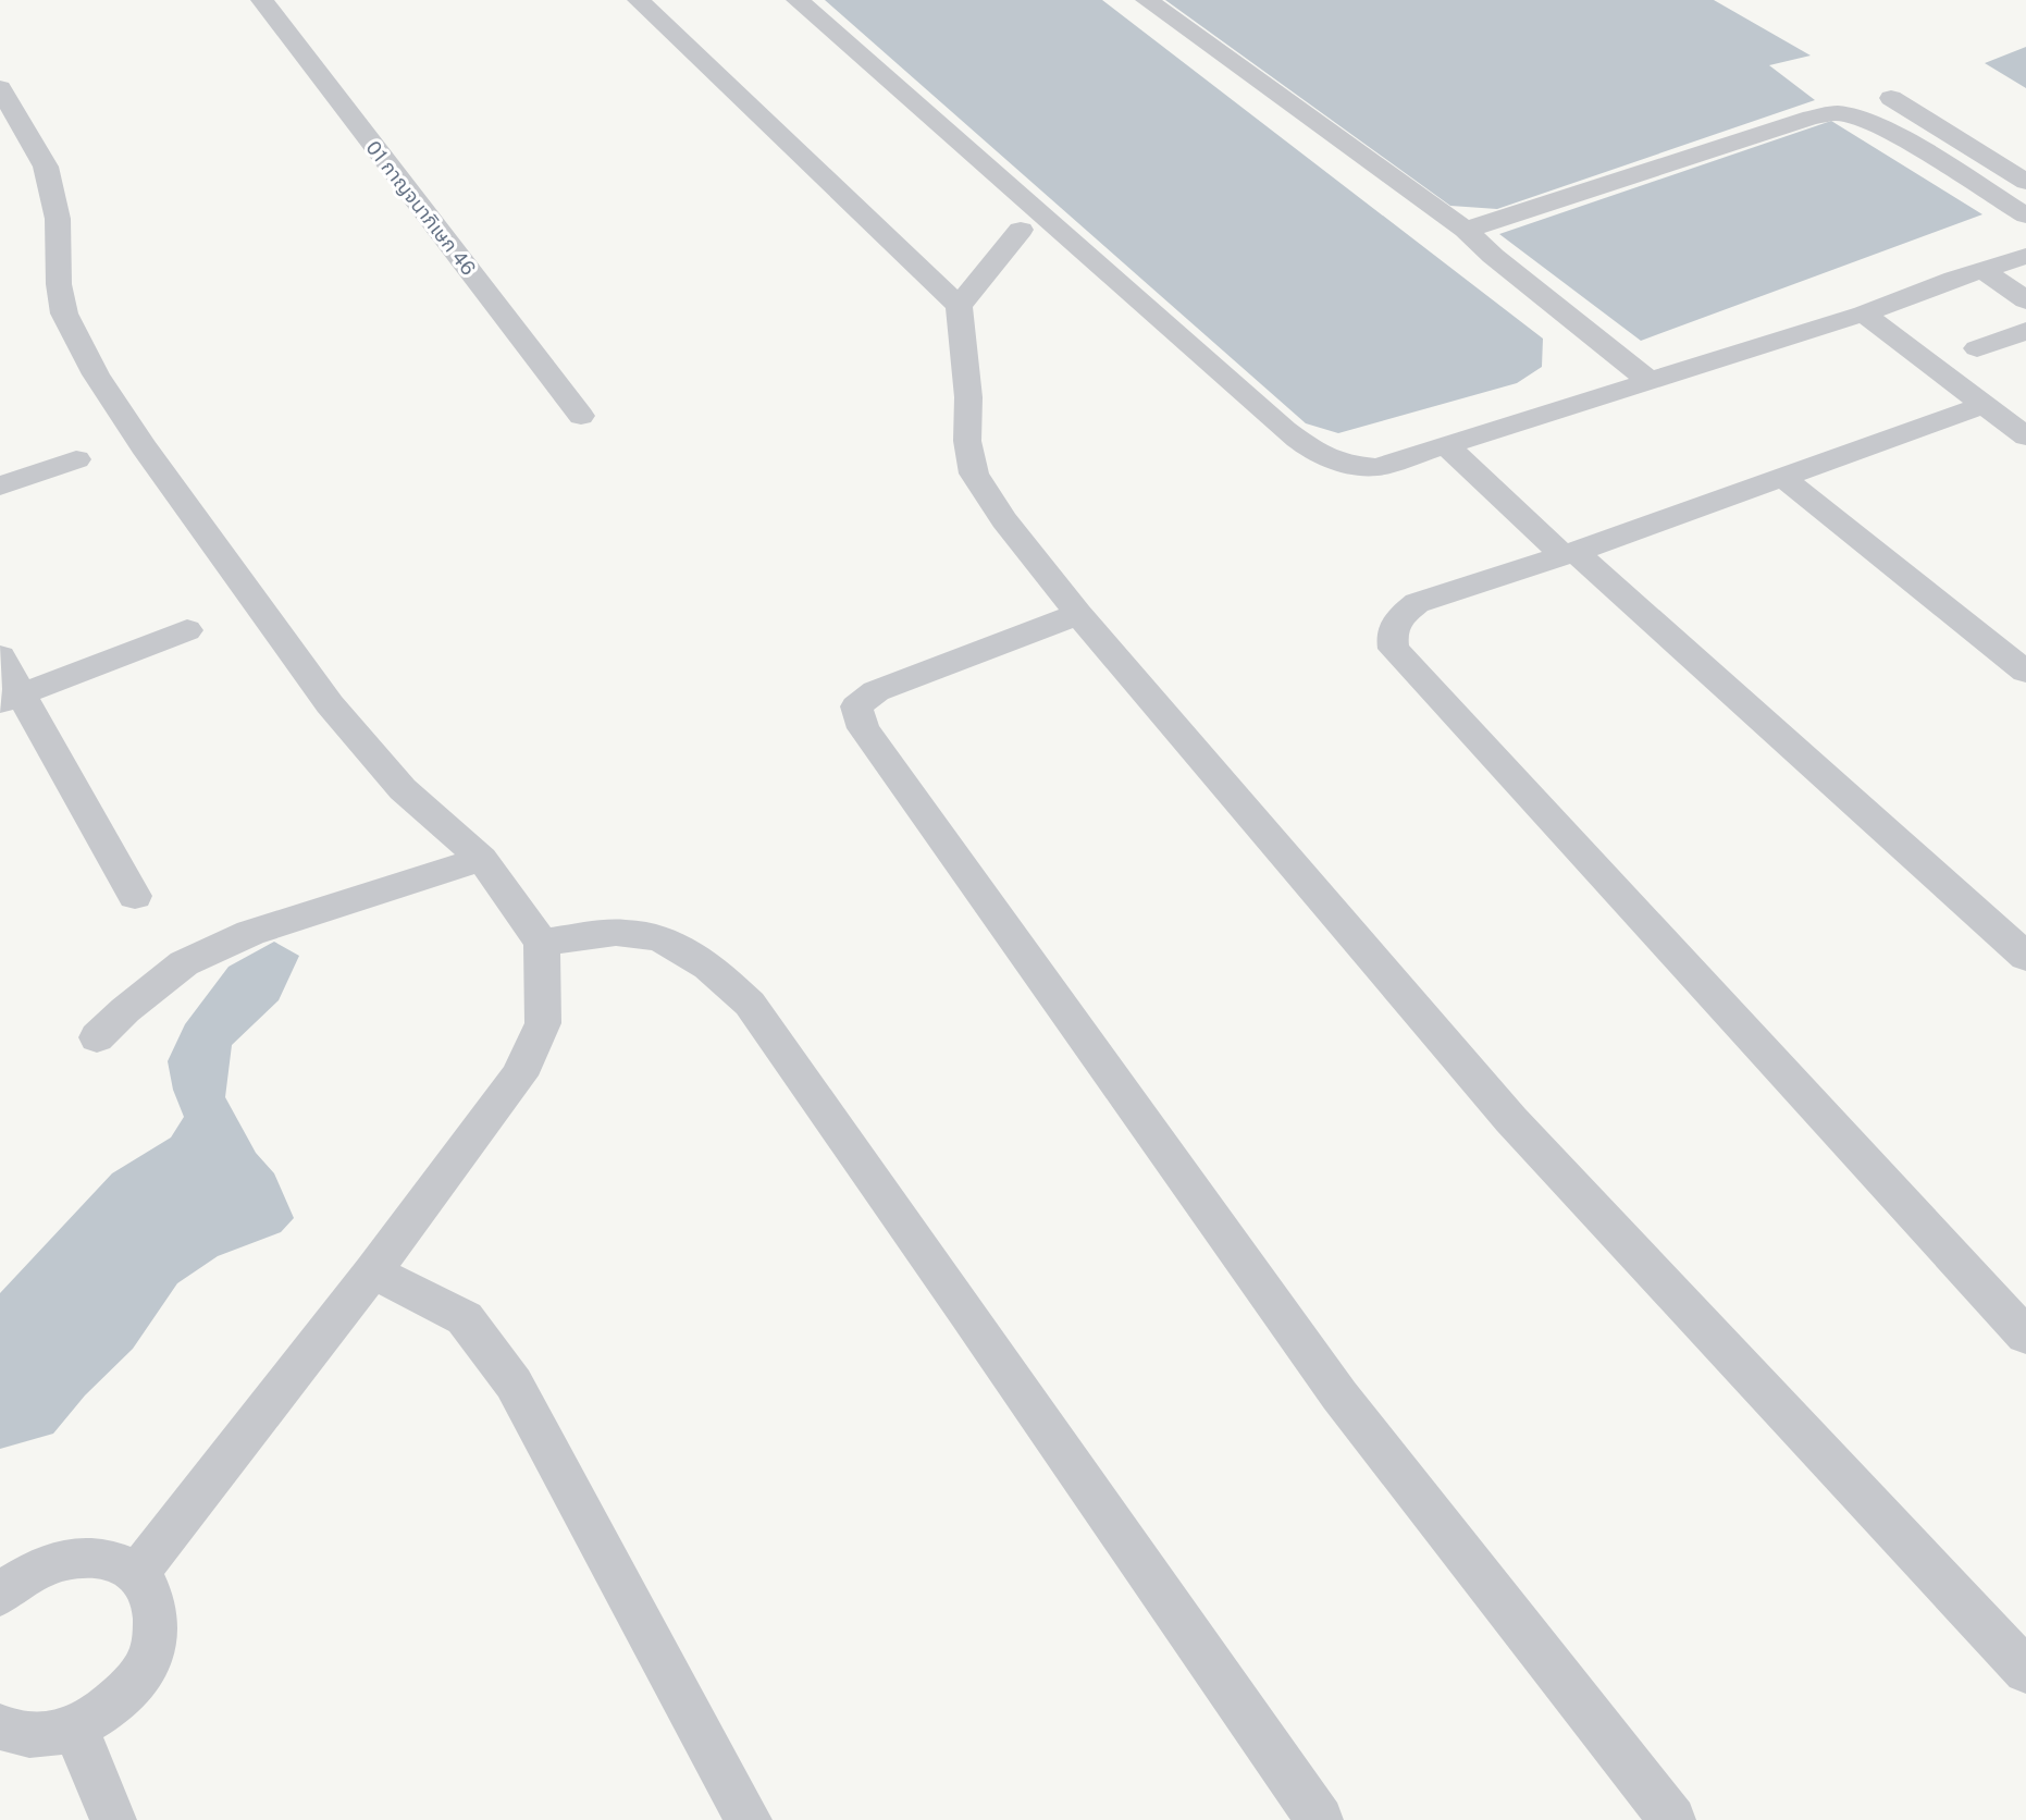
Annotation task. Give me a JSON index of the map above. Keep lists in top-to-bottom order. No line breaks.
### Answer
{"streets":{"street":["01 กาญจนาภิเษก 46"]}}
